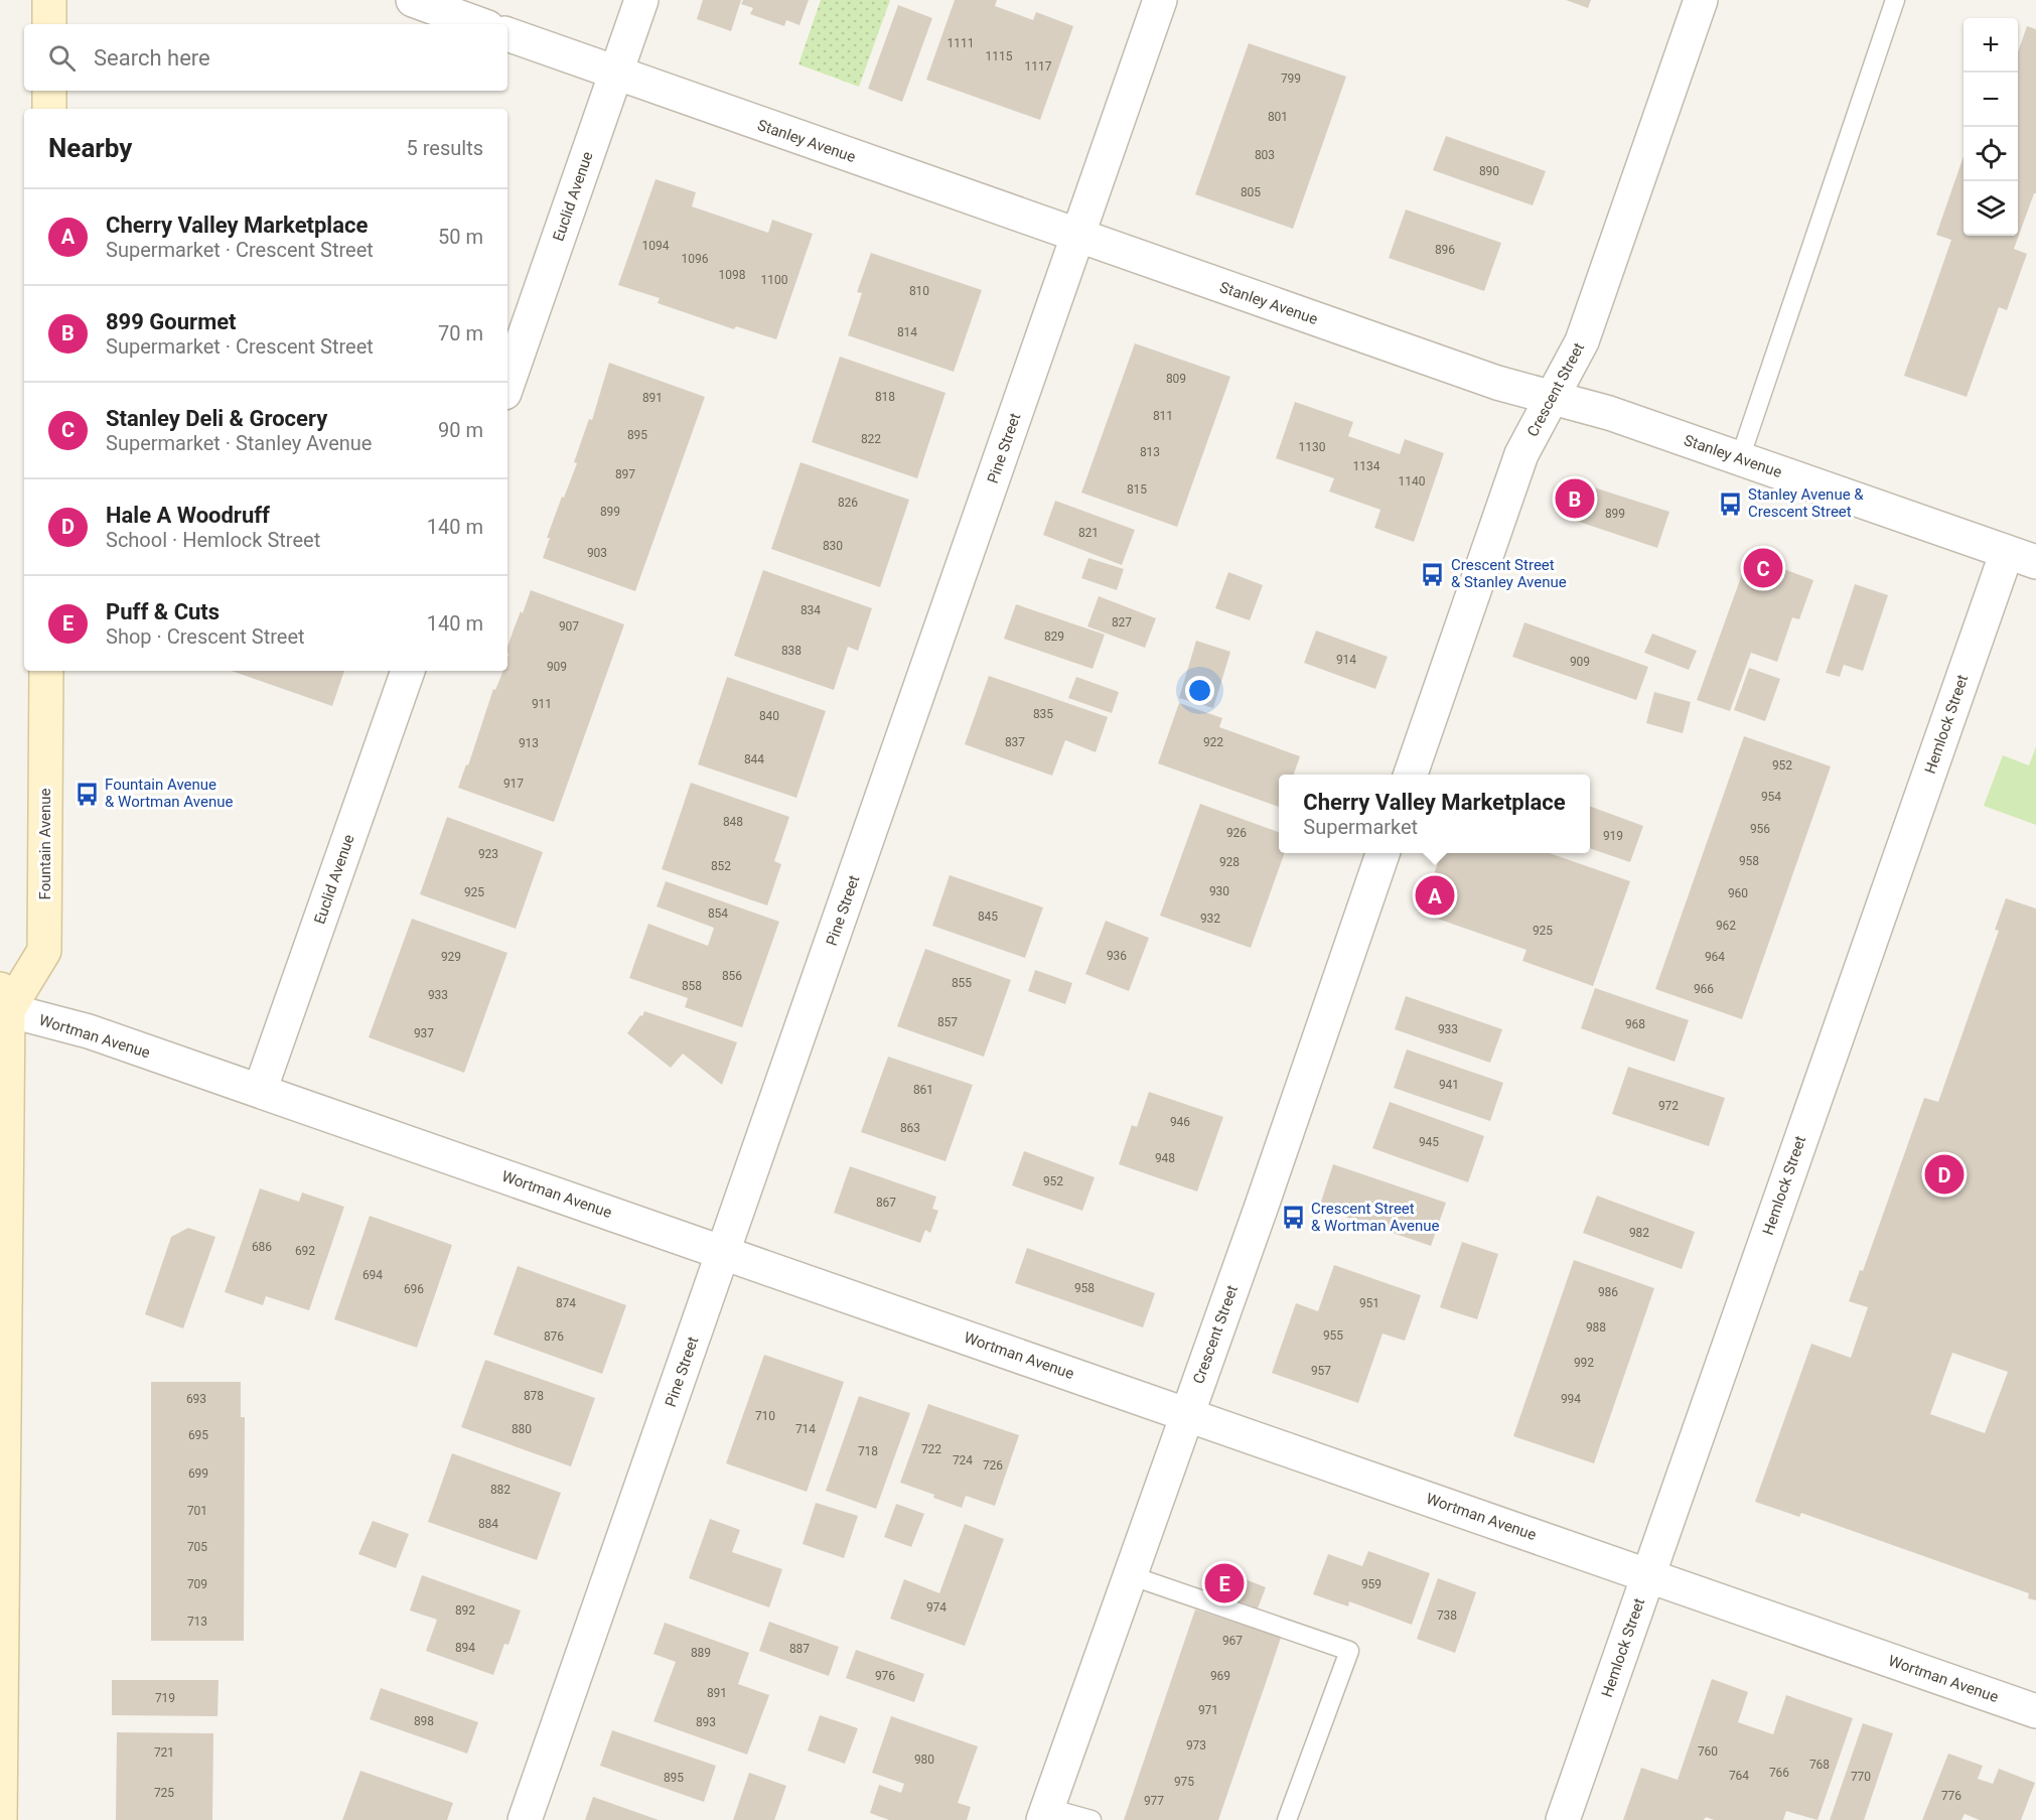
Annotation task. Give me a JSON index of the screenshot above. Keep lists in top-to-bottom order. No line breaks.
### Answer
{"streets":{"main road":["Fountain Avenue"],"street":["Stanley Avenue","Euclid Avenue","Crescent Street","Pine Street","Hemlock Street","Wortman Avenue"]},"crossings":[["Stanley Avenue","Euclid Avenue"],["Stanley Avenue","Crescent Street"],["Stanley Avenue","Pine Street"],["Stanley Avenue","Hemlock Street"],["Euclid Avenue","Wortman Avenue"],["Crescent Street","Wortman Avenue"],["Pine Street","Wortman Avenue"],["Hemlock Street","Wortman Avenue"],["Fountain Avenue","Wortman Avenue"]],"places":{"bus stop":["Stanley Avenue & Crescent Street","Crescent Street & Stanley Avenue","Fountain Avenue & Wortman Avenue","Crescent Street & Wortman Avenue"]},"house_numbers":["1111","1115","1117","799","801","803","890","805","1094","896","1096","1098","1100","810","814","809","818","891","811","895","822","1130","813","1134","897","1140","815","826","899","899","821","830","903","834","827","907","829","838","914","909","909","911","835","840","837","922","913","844","952","917","954","848","956","926","919","923","958","928","852","930","925","960","854","845","932","962","925","936","929","964","856","855","858","966","933","857","968","933","937","941","861","972","946","863","945","948","952","867","982","686","692","694","958","696","986","874","951","988","955","876","992","957","878","693","994","710","880","714","695","722","718","724","726","699","882","701","884","705","709","959","974","892","738","713","967","894","887","889","976","969","891","719","971","898","893","973","760","721","980","768","766","764","770","895","975","725","776","977"],"page":{"map_buttons":["+","−"],"search":"Search here","heading":["Nearby","5 results"],"list":[{"mark":"A","name":"Cherry Valley Marketplace","note":"Supermarket · Crescent Street","value":"50 m"},{"mark":"B","name":"899 Gourmet","note":"Supermarket · Crescent Street","value":"70 m"},{"mark":"C","name":"Stanley Deli & Grocery","note":"Supermarket · Stanley Avenue","value":"90 m"},{"mark":"D","name":"Hale A Woodruff","note":"School · Hemlock Street","value":"140 m"},{"mark":"E","name":"Puff & Cuts","note":"Shop · Crescent Street","value":"140 m"}],"pins":["B","C","A","D","E"],"popup":["Cherry Valley Marketplace","Supermarket"]}}
